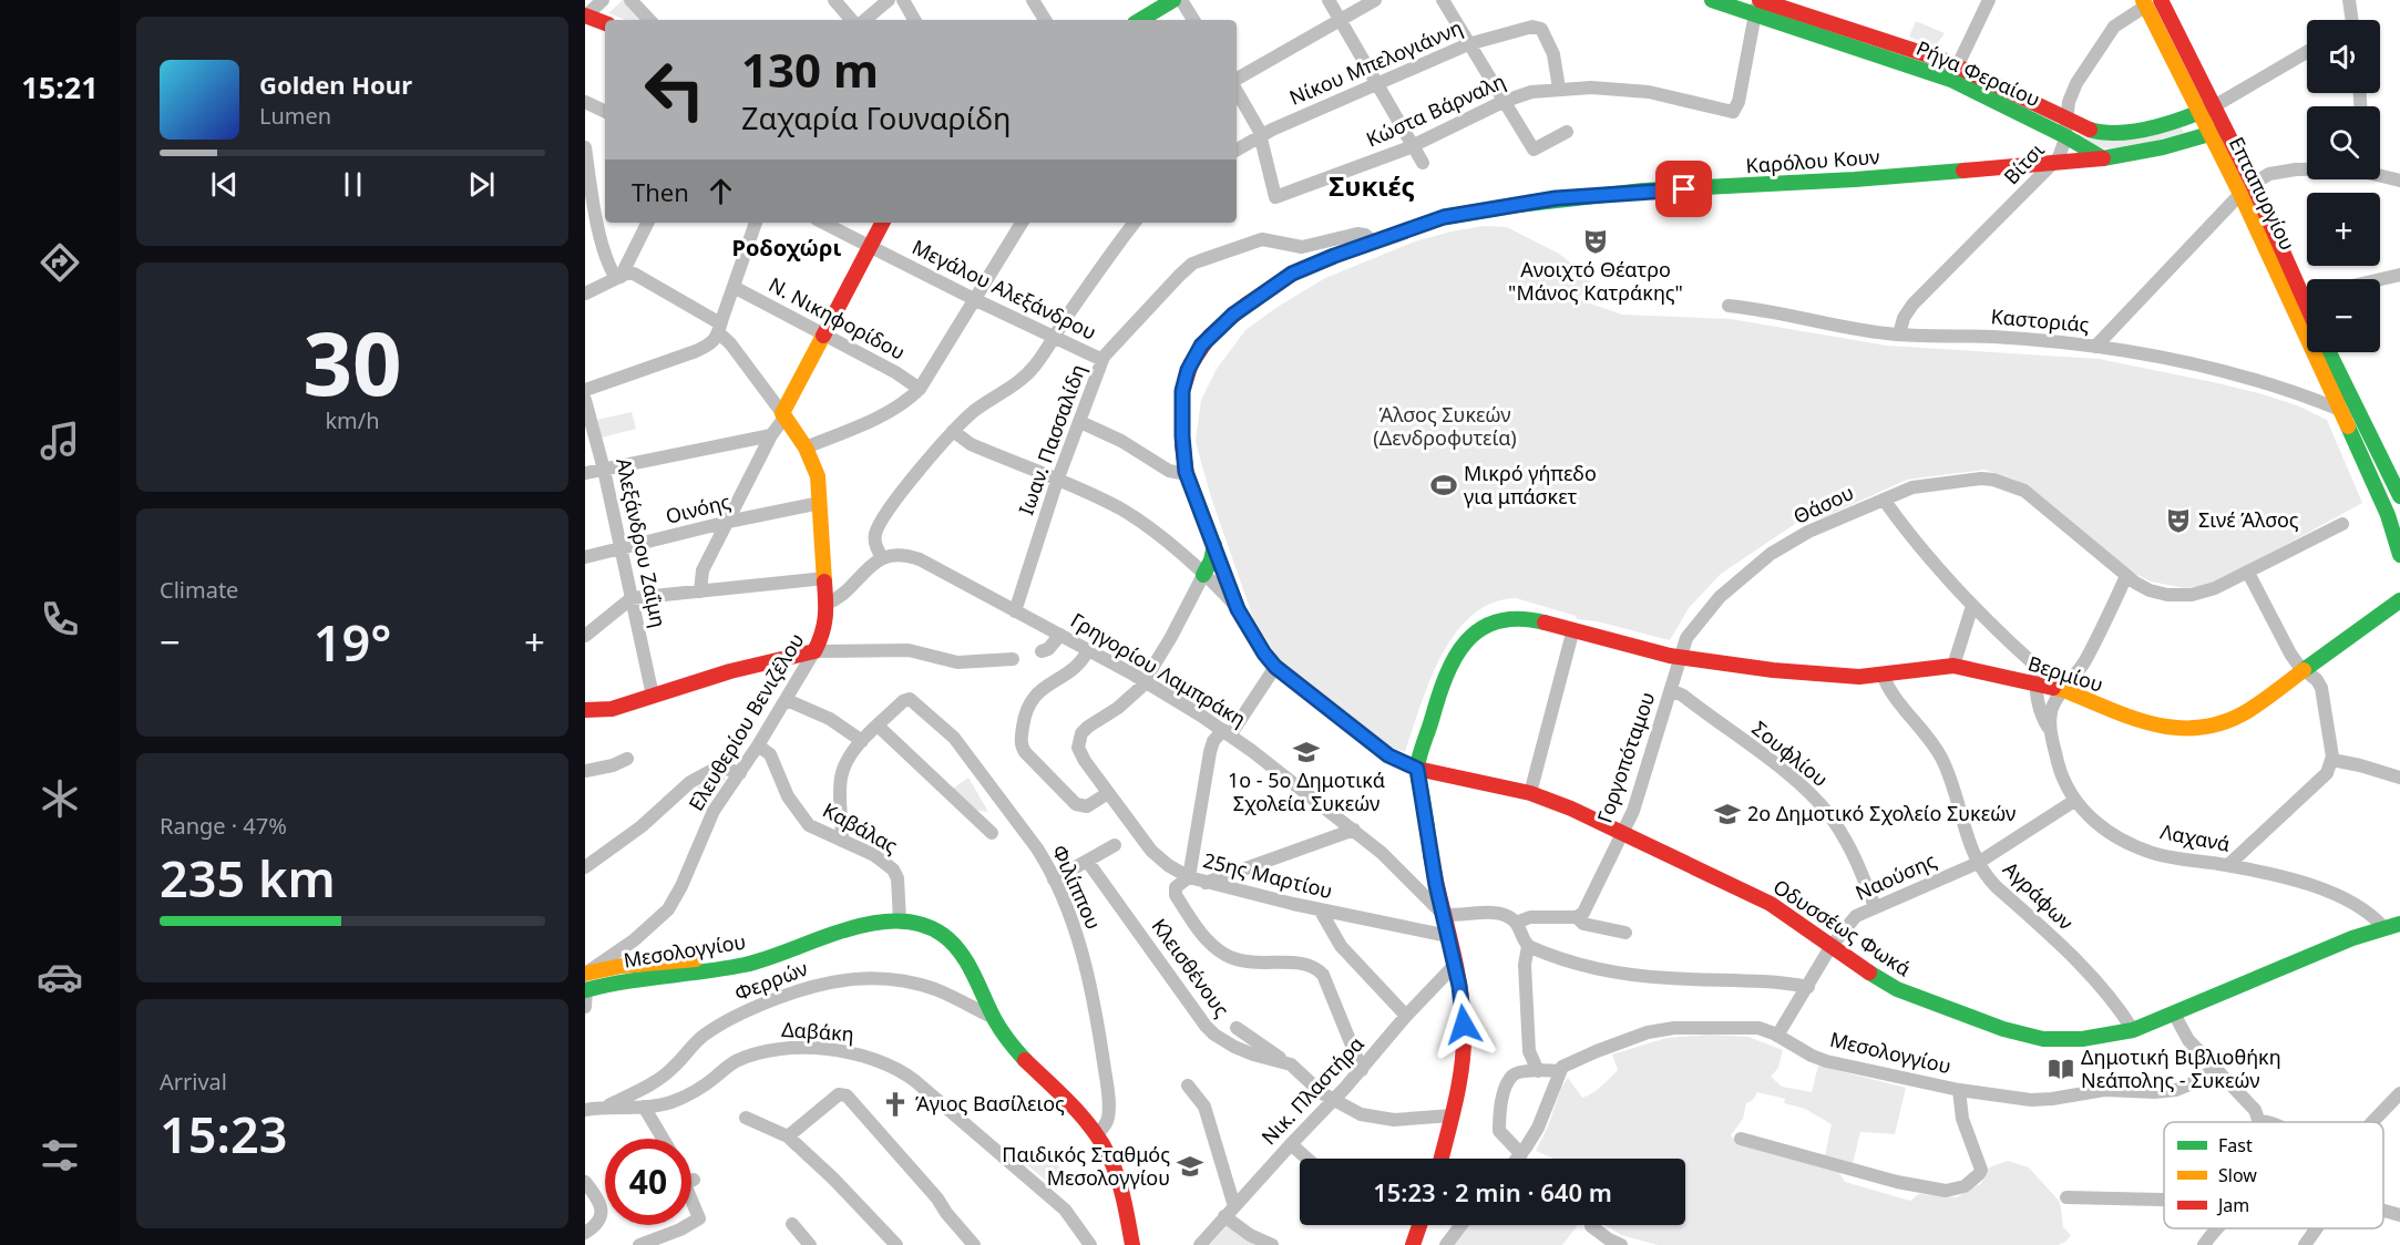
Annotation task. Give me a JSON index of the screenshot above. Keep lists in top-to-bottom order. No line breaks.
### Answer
{"streets":{"street":["Νίκου Μπελογιάννη","Ρήγα Φεραίου","Κώστα Βάρναλη","Καρόλου Κουν","Βίτσι","Επταπυργίου","Μεγάλου Αλεξάνδρου","Ν. Νικηφορίδου","Καστοριάς","Ιωαν. Πασσαλίδη","Θάσου","Οινόης","Αλεξάνδρου Ζαΐμη","Γρηγορίου Λαμπράκη","Βερμίου","Ελευθερίου Βενιζέλου","Σουφλίου","Γοργοπόταμου","Καβάλας","Λαχανά","25ης Μαρτίου","Ναούσης","Φιλίππου","Αγράφων","Οδυσσέως Φωκά","Μεσολογγίου","Κλεισθένους","Φερρών","Δαβάκη","Νικ. Πλαστήρα"]},"crossings":[["Νίκου Μπελογιάννη","Κώστα Βάρναλη"],["Ρήγα Φεραίου","Κώστα Βάρναλη"],["Ρήγα Φεραίου","Καρόλου Κουν"],["Ρήγα Φεραίου","Βίτσι"],["Ρήγα Φεραίου","Επταπυργίου"],["Καρόλου Κουν","Βίτσι"],["Καρόλου Κουν","Ιωαν. Πασσαλίδη"],["Βίτσι","Επταπυργίου"],["Βίτσι","Καστοριάς"],["Επταπυργίου","Καστοριάς"],["Μεγάλου Αλεξάνδρου","Ιωαν. Πασσαλίδη"],["Ιωαν. Πασσαλίδη","Γρηγορίου Λαμπράκη"],["Θάσου","Βερμίου"],["Θάσου","Γοργοπόταμου"],["Θάσου","Λαχανά"],["Οινόης","Αλεξάνδρου Ζαΐμη"],["Οινόης","Ελευθερίου Βενιζέλου"],["Γρηγορίου Λαμπράκη","25ης Μαρτίου"],["Βερμίου","Γοργοπόταμου"],["Βερμίου","Λαχανά"],["Βερμίου","Αγράφων"],["Ελευθερίου Βενιζέλου","Καβάλας"],["Ελευθερίου Βενιζέλου","Μεσολογγίου"],["Σουφλίου","Γοργοπόταμου"],["Σουφλίου","Ναούσης"],["Γοργοπόταμου","Οδυσσέως Φωκά"],["Καβάλας","Μεσολογγίου"],["Λαχανά","Ναούσης"],["Λαχανά","Οδυσσέως Φωκά"],["Ναούσης","Αγράφων"],["Ναούσης","Οδυσσέως Φωκά"],["Ναούσης","Μεσολογγίου"],["Φιλίππου","Μεσολογγίου"],["Αγράφων","Οδυσσέως Φωκά"],["Μεσολογγίου","Φερρών"],["Κλεισθένους","Νικ. Πλαστήρα"],["Φερρών","Δαβάκη"]],"districts":["Συκιές","Ροδοχώρι"],"parks":["Άλσος Συκεών (Δενδροφυτεία)"],"places":{"theatre":["Ανοιχτό Θέατρο \"Μάνος Κατράκης\"","Σινέ Άλσος"],"sports":["Μικρό γήπεδο για μπάσκετ"],"school or university":["1ο - 5ο Δημοτικά Σχολεία Συκεών","2ο Δημοτικό Σχολείο Συκεών","Παιδικός Σταθμός Μεσολογγίου"],"library":["Δημοτική Βιβλιοθήκη Νεάπολης - Συκεών"],"church":["Άγιος Βασίλειος"]},"legend":["Fast","Slow","Jam"],"page":{"tabs":"15:21","map_buttons":["+","−"],"turn":["130 m","Ζαχαρία Γουναρίδη"],"song":["Golden Hour","Lumen"],"then":"Then","tile":[["30","km/h"],"Climate",["Range · 47%","235 km"],["Arrival","15:23"]],"heat":["−","19°","+"],"limit":"40","trip":"15:23 · 2 min · 640 m"}}
